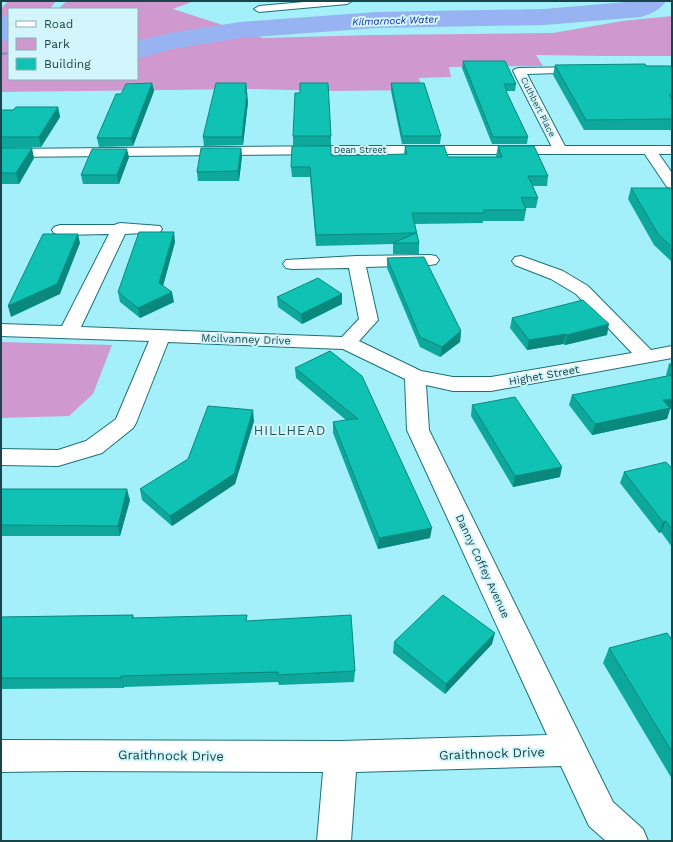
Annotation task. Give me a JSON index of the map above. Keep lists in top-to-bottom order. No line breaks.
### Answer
{"streets":{"street":["Cuthbert Place","Dean Street","Mcilvanney Drive","Highet Street","Danny Coffey Avenue","Graithnock Drive"]},"crossings":[["Cuthbert Place","Dean Street"],["Mcilvanney Drive","Highet Street"],["Mcilvanney Drive","Danny Coffey Avenue"],["Highet Street","Danny Coffey Avenue"],["Danny Coffey Avenue","Graithnock Drive"]],"districts":["HILLHEAD"],"water":["Kilmarnock Water"],"legend":["Road","Park","Building"]}
